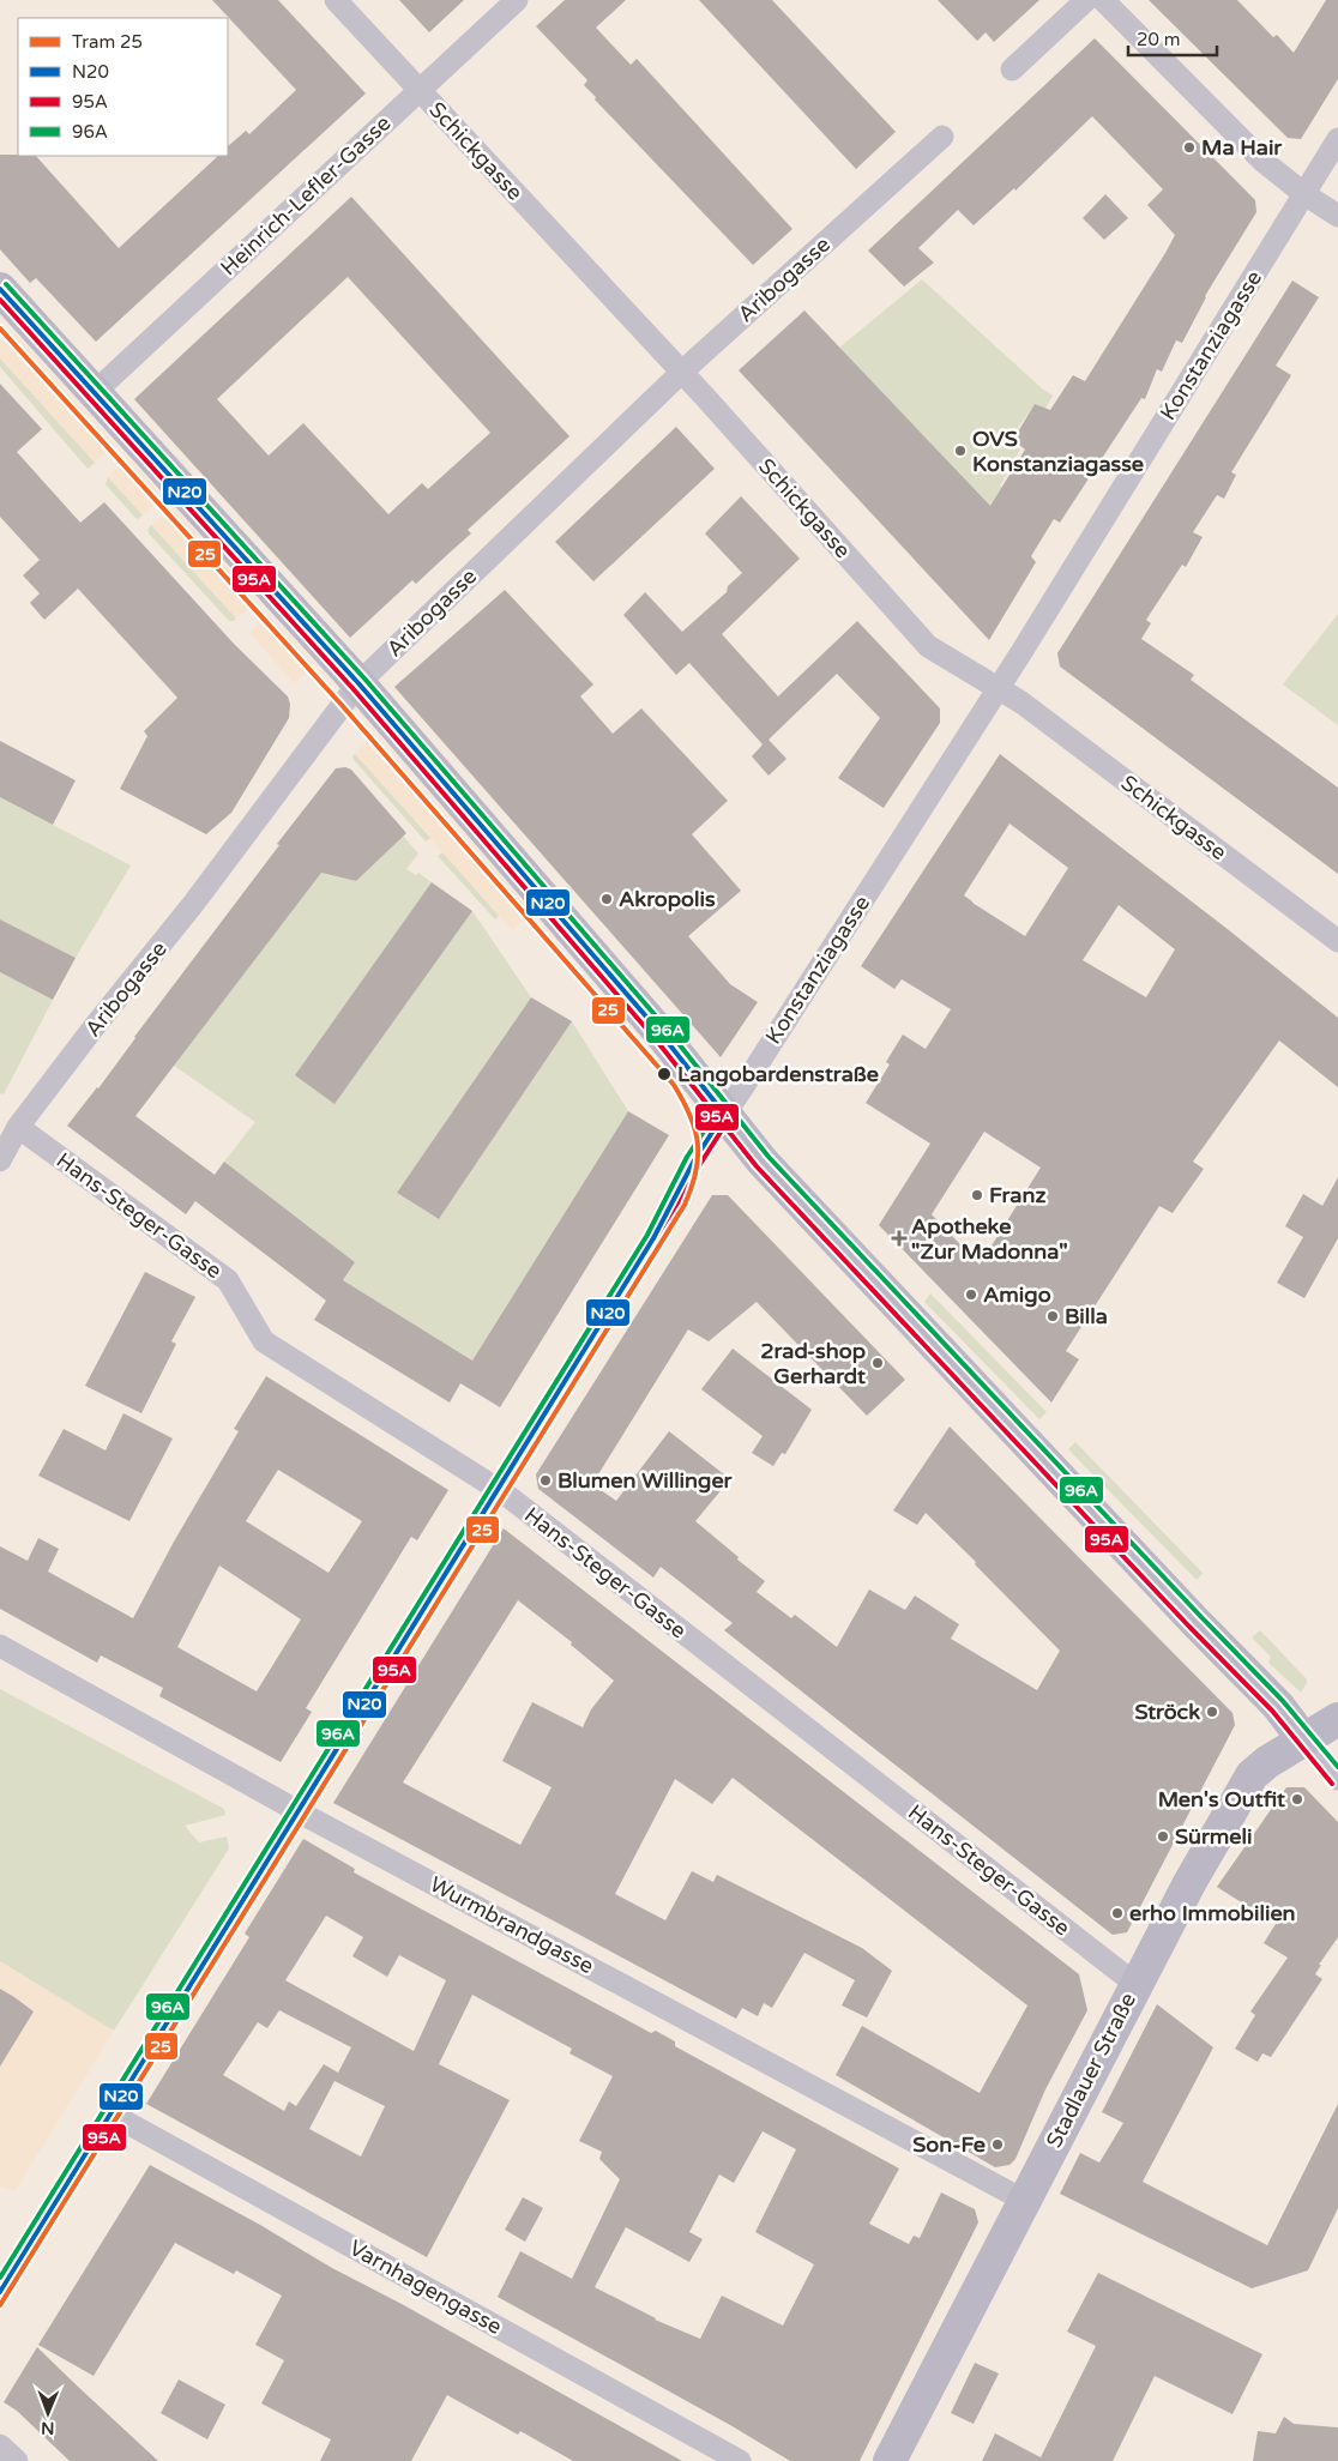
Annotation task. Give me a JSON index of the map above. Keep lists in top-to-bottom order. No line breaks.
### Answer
{"streets":{"street":["Schickgasse","Heinrich-Lefler-Gasse","Aribogasse","Konstanziagasse","Hans-Steger-Gasse","Wurmbrandgasse","Stadlauer Straße","Varnhagengasse"]},"crossings":[["Schickgasse","Heinrich-Lefler-Gasse"],["Schickgasse","Aribogasse"],["Schickgasse","Konstanziagasse"],["Aribogasse","Hans-Steger-Gasse"],["Konstanziagasse","Hans-Steger-Gasse"],["Konstanziagasse","Wurmbrandgasse"],["Konstanziagasse","Varnhagengasse"],["Hans-Steger-Gasse","Stadlauer Straße"],["Wurmbrandgasse","Stadlauer Straße"]],"places":{"other":["Ma Hair","OVS Konstanziagasse","Akropolis","Langobardenstraße","Franz","Amigo","Billa","2rad-shop Gerhardt","Blumen Willinger","Ströck","Men's Outfit","Sürmeli","erho Immobilien","Son-Fe"],"health":["Apotheke \"Zur Madonna\""]},"lines":["transit line 96A","transit line N20","transit line 95A","tram line 25"],"legend":["Tram 25","N20","95A","96A"],"scale_bar":"20 m","north":"bottom"}
